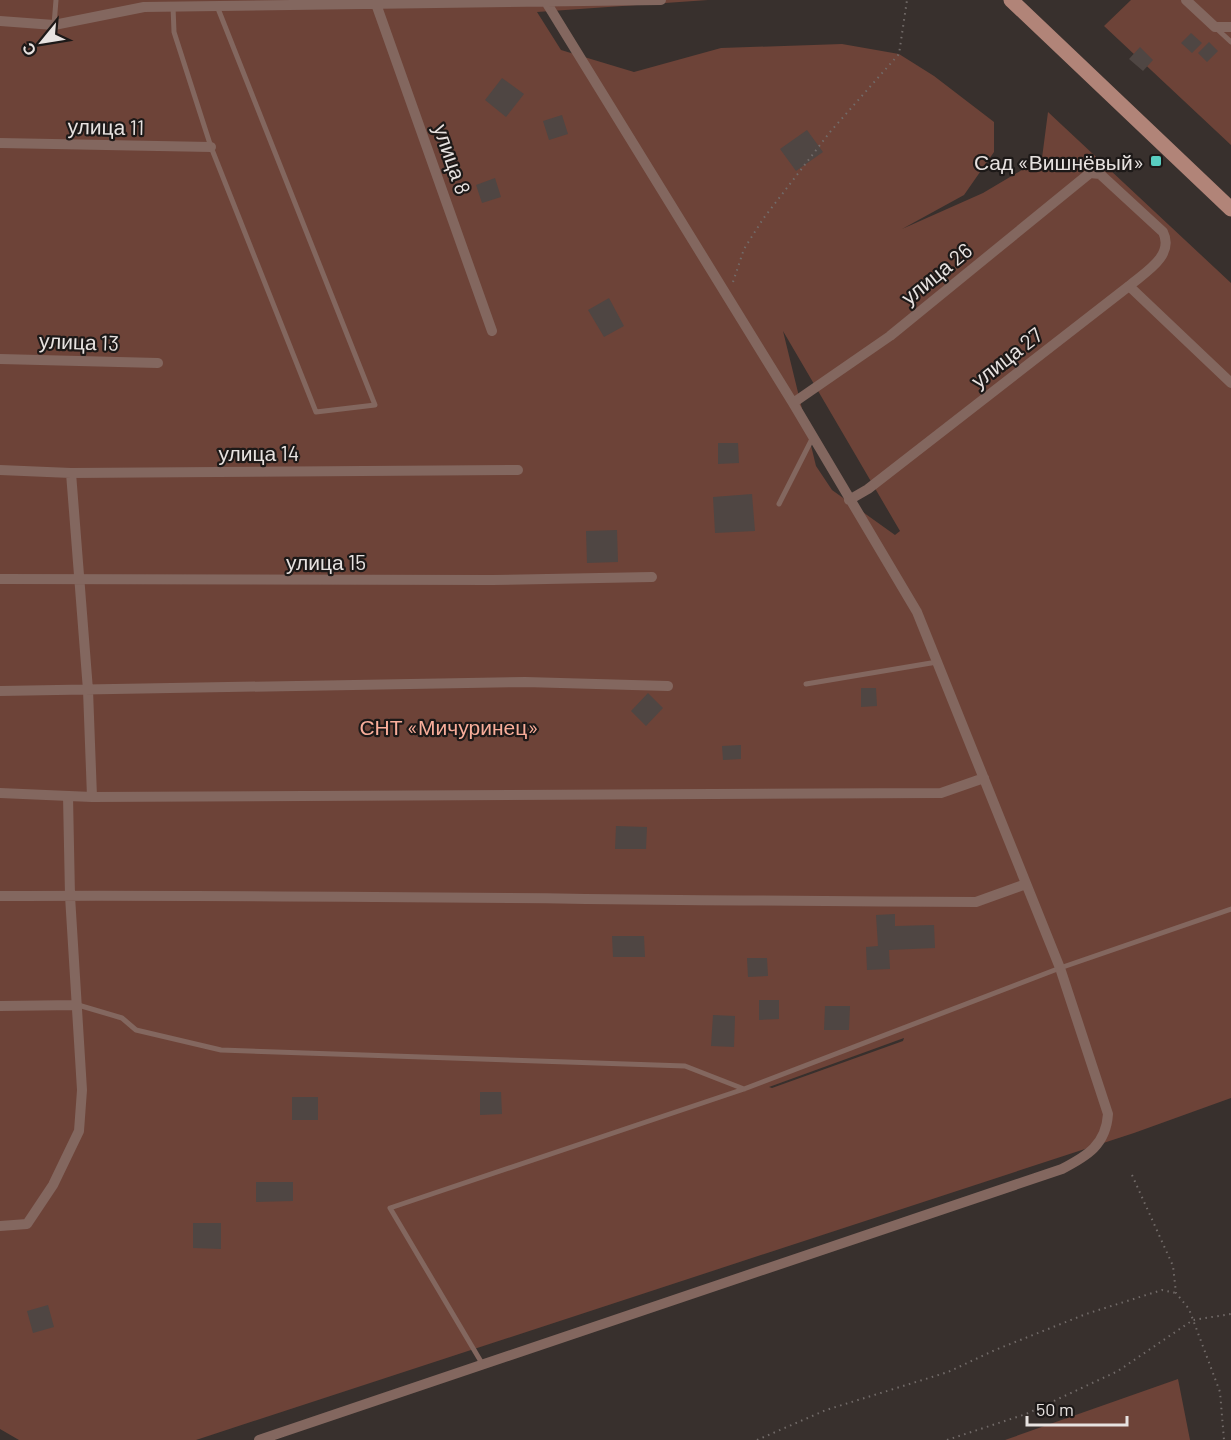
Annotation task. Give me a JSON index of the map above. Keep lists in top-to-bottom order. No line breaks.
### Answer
{"streets":{"street":["улица 11","улица 8","улица 26","улица 13","улица 27","улица 14","улица 15"]},"crossings":[["улица 26","улица 27"]],"parks":["СНТ «Мичуринец»"],"places":{"transit":["Сад «Вишнёвый»"]},"scale_bar":"50 m","north":"bottom left"}
